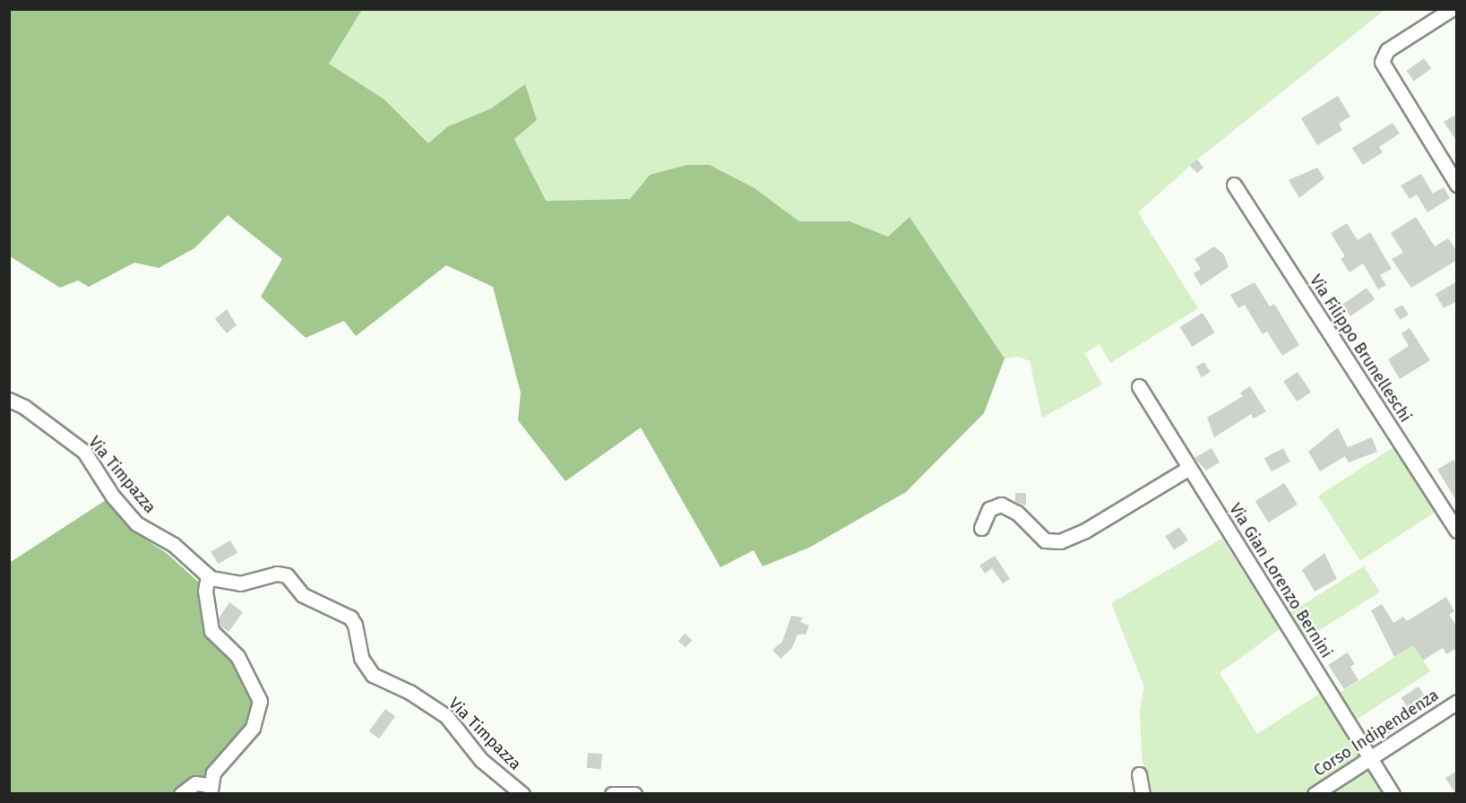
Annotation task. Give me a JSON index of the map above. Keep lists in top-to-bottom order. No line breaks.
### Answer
{"streets":{"street":["Via Filippo Brunelleschi","Via Timpazza","Via Gian Lorenzo Bernini","Corso Indipendenza"]},"crossings":[["Via Gian Lorenzo Bernini","Corso Indipendenza"]]}
